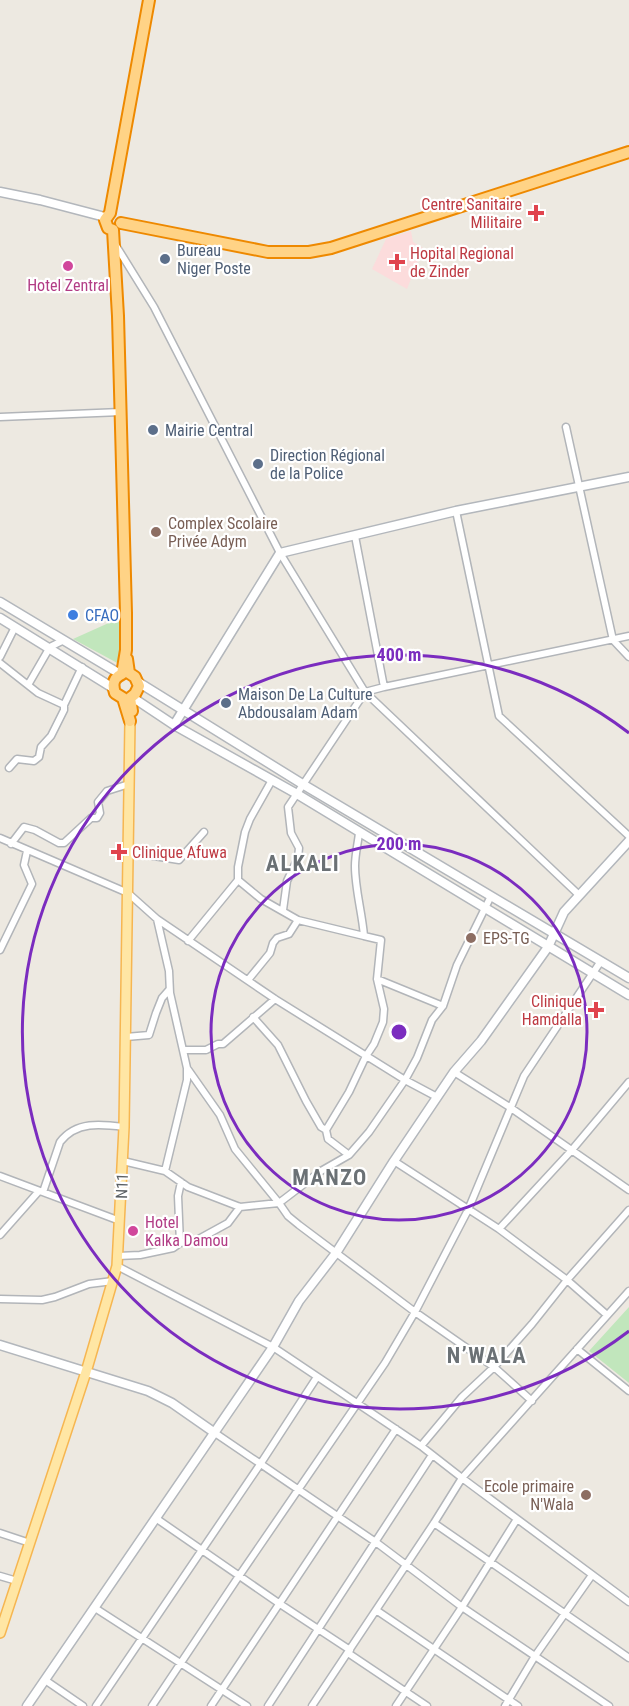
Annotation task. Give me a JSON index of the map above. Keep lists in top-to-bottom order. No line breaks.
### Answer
{"streets":{"main road":["N11"]},"districts":["ALKALI","MANZO","N’WALA"],"places":{"health":["Centre Sanitaire Militaire","Hopital Regional de Zinder","Clinique Afuwa","Clinique Hamdalla"],"other":["Bureau Niger Poste","Hotel Zentral","Mairie Central","Direction Régional de la Police","Complex Scolaire Privée Adym","CFAO","Maison De La Culture Abdousalam Adam","EPS-TG","Hotel Kalka Damou","Ecole primaire N'Wala"]},"rings":["400 m","200 m"]}
